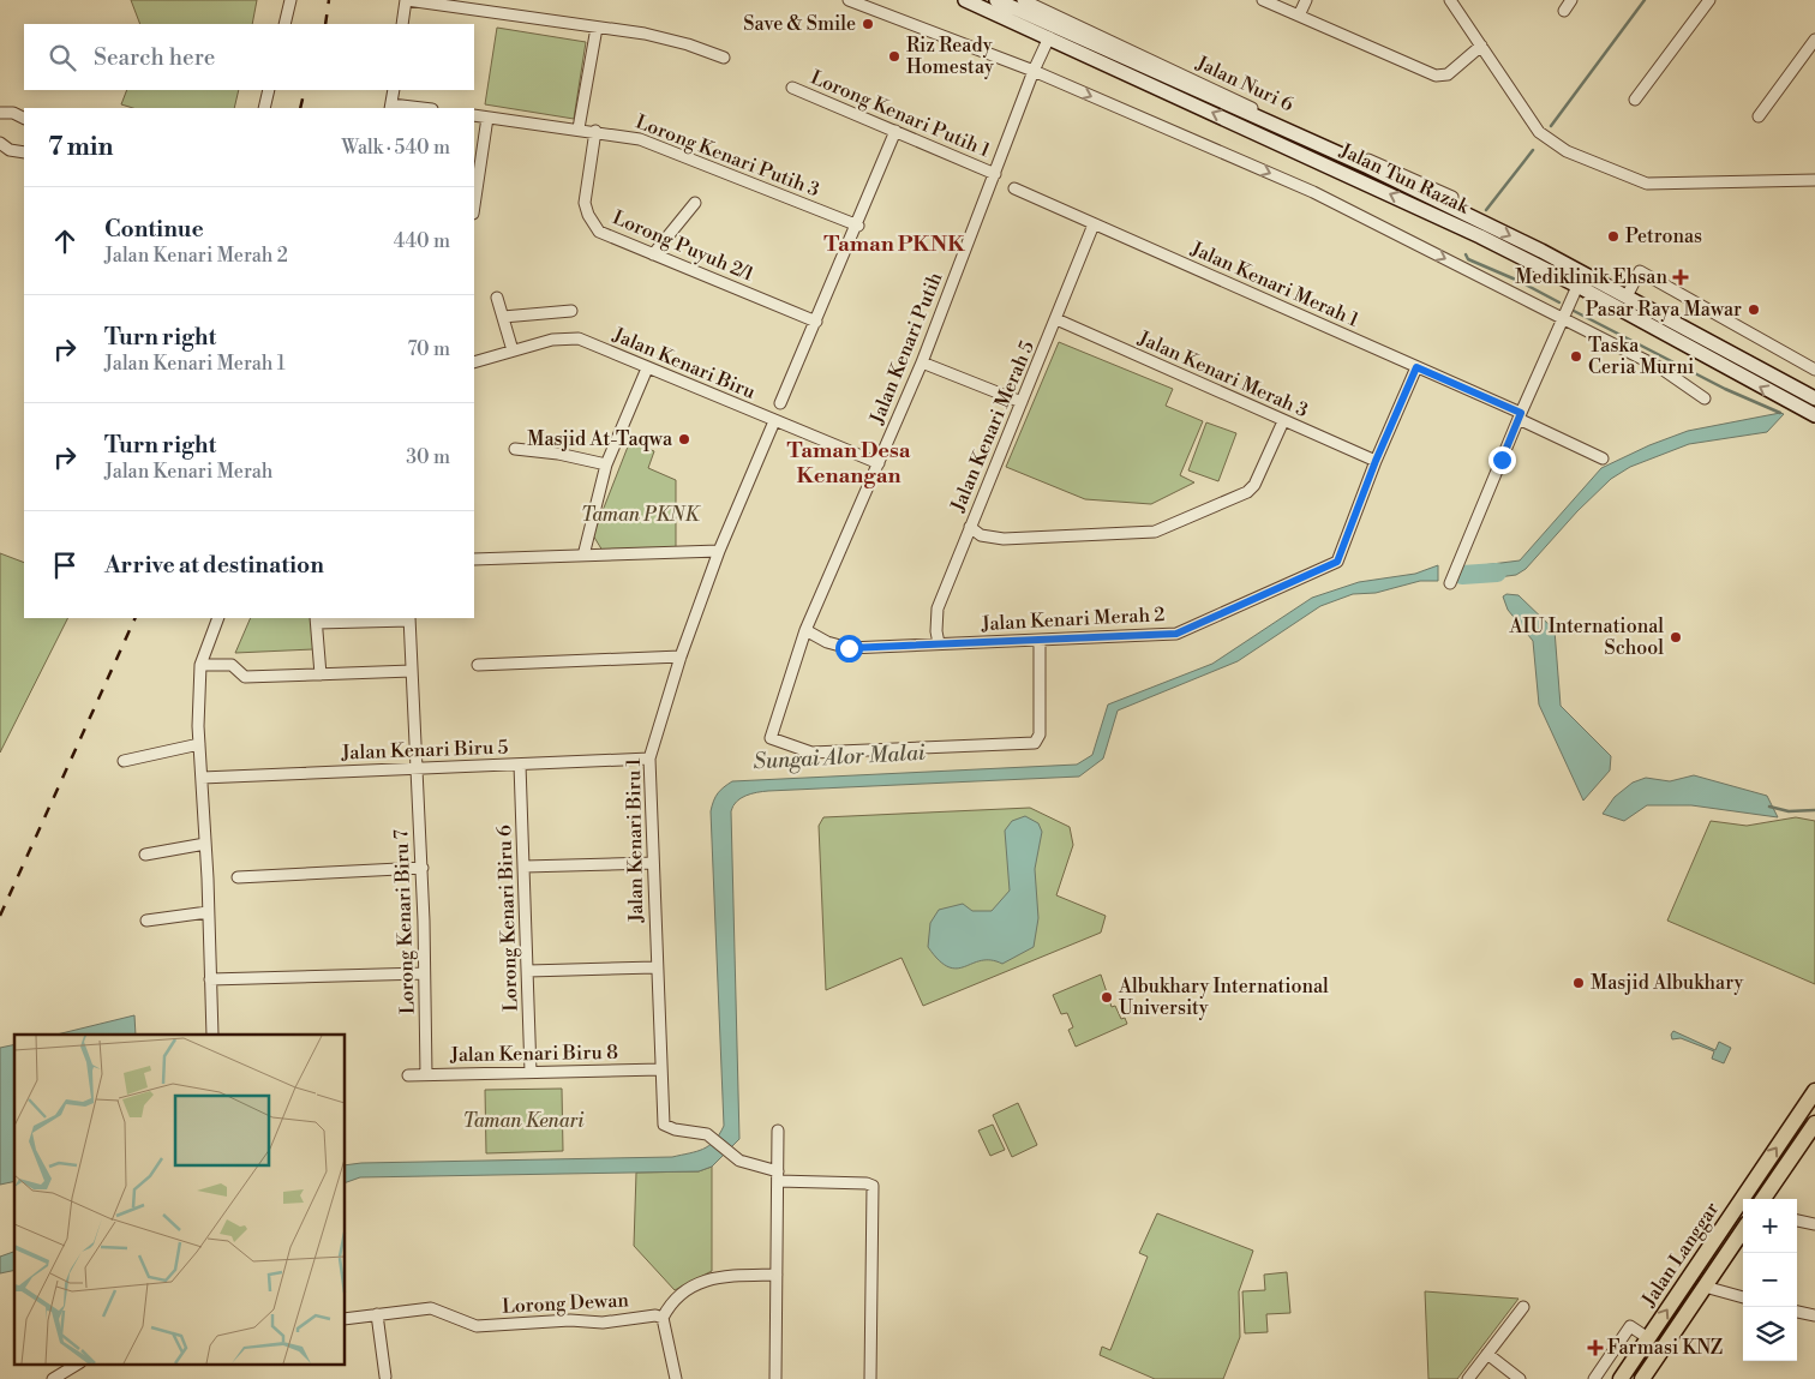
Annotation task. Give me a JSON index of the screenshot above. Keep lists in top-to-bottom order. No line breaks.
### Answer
{"streets":{"main road":["Jalan Tun Razak","Jalan Langgar"],"street":["Jalan Nuri 6","Lorong Kenari Putih 1","Lorong Kenari Putih 3","Lorong Puyuh 2/1","Jalan Kenari Merah 1","Jalan Kenari Putih","Jalan Kenari Biru","Jalan Kenari Merah 3","Jalan Kenari Merah 5","Jalan Kenari Merah 2","Jalan Kenari Biru 5","Jalan Kenari Biru 1","Lorong Kenari Biru 6","Lorong Kenari Biru 7","Jalan Kenari Biru 8","Lorong Dewan"]},"crossings":[["Jalan Nuri 6","Jalan Tun Razak"],["Lorong Kenari Putih 1","Jalan Kenari Putih"],["Lorong Kenari Putih 3","Lorong Puyuh 2/1"],["Jalan Tun Razak","Jalan Kenari Putih"],["Jalan Kenari Merah 1","Jalan Kenari Merah 5"],["Jalan Kenari Merah 1","Jalan Kenari Merah 2"],["Jalan Kenari Putih","Jalan Kenari Biru"],["Jalan Kenari Putih","Jalan Kenari Merah 2"],["Jalan Kenari Biru","Jalan Kenari Biru 1"],["Jalan Kenari Merah 3","Jalan Kenari Merah 5"],["Jalan Kenari Merah 3","Jalan Kenari Merah 2"],["Jalan Kenari Merah 5","Jalan Kenari Merah 2"],["Jalan Kenari Biru 5","Jalan Kenari Biru 1"],["Jalan Kenari Biru 5","Lorong Kenari Biru 6"],["Jalan Kenari Biru 5","Lorong Kenari Biru 7"],["Jalan Kenari Biru 1","Jalan Kenari Biru 8"],["Lorong Kenari Biru 6","Jalan Kenari Biru 8"],["Lorong Kenari Biru 7","Jalan Kenari Biru 8"]],"districts":["Taman PKNK","Taman Desa Kenangan"],"water":["Sungai Alor Malai"],"parks":["Taman PKNK","Taman Kenari"],"places":{"other":["Save & Smile","Riz Ready Homestay","Petronas","Pasar Raya Mawar","Taska Ceria Murni","Masjid At-Taqwa","AIU International School","Masjid Albukhary","Albukhary International University"],"health":["Mediklinik Ehsan","Farmasi KNZ"]},"page":{"search":"Search here","heading":["7 min","Walk · 540 m"],"list":[["Continue","Jalan Kenari Merah 2","440 m"],["Turn right","Jalan Kenari Merah 1","70 m"],["Turn right","Jalan Kenari Merah","30 m"],"Arrive at destination"],"map_buttons":["+","−"]}}
